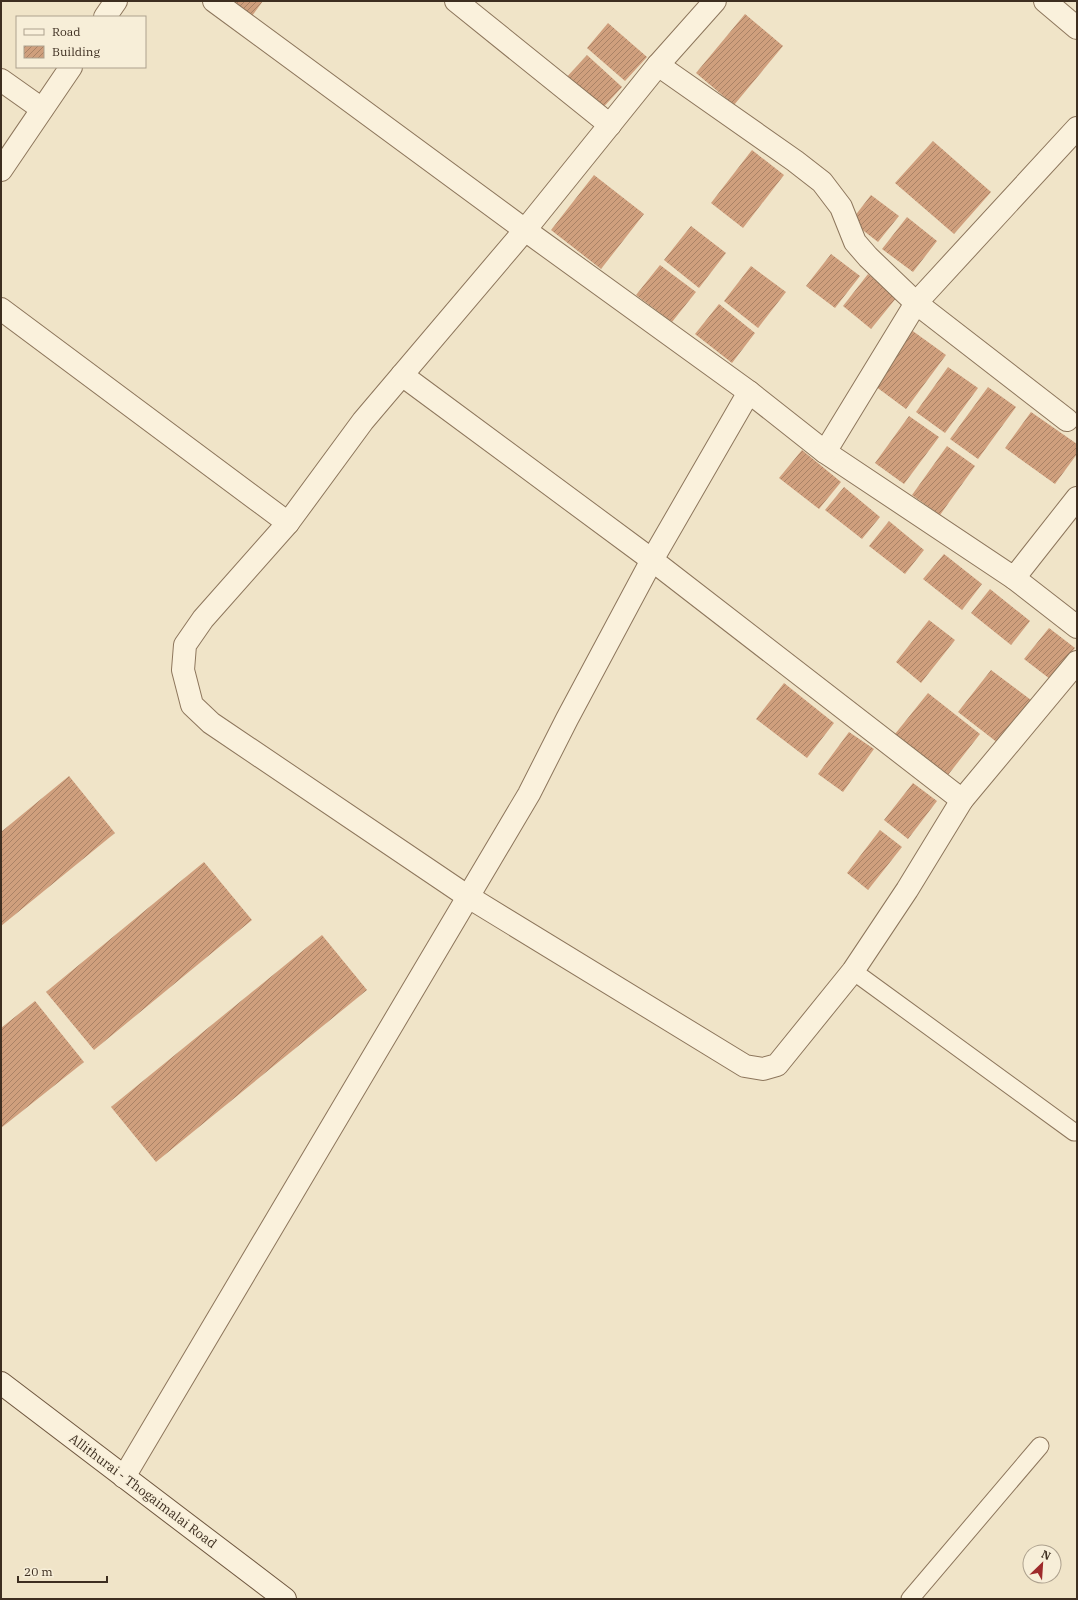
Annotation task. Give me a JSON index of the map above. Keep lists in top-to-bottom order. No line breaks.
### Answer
{"streets":{"street":["Allithurai - Thogaimalai Road"]},"legend":["Road","Building"],"scale_bar":"20 m","north":"top right"}
